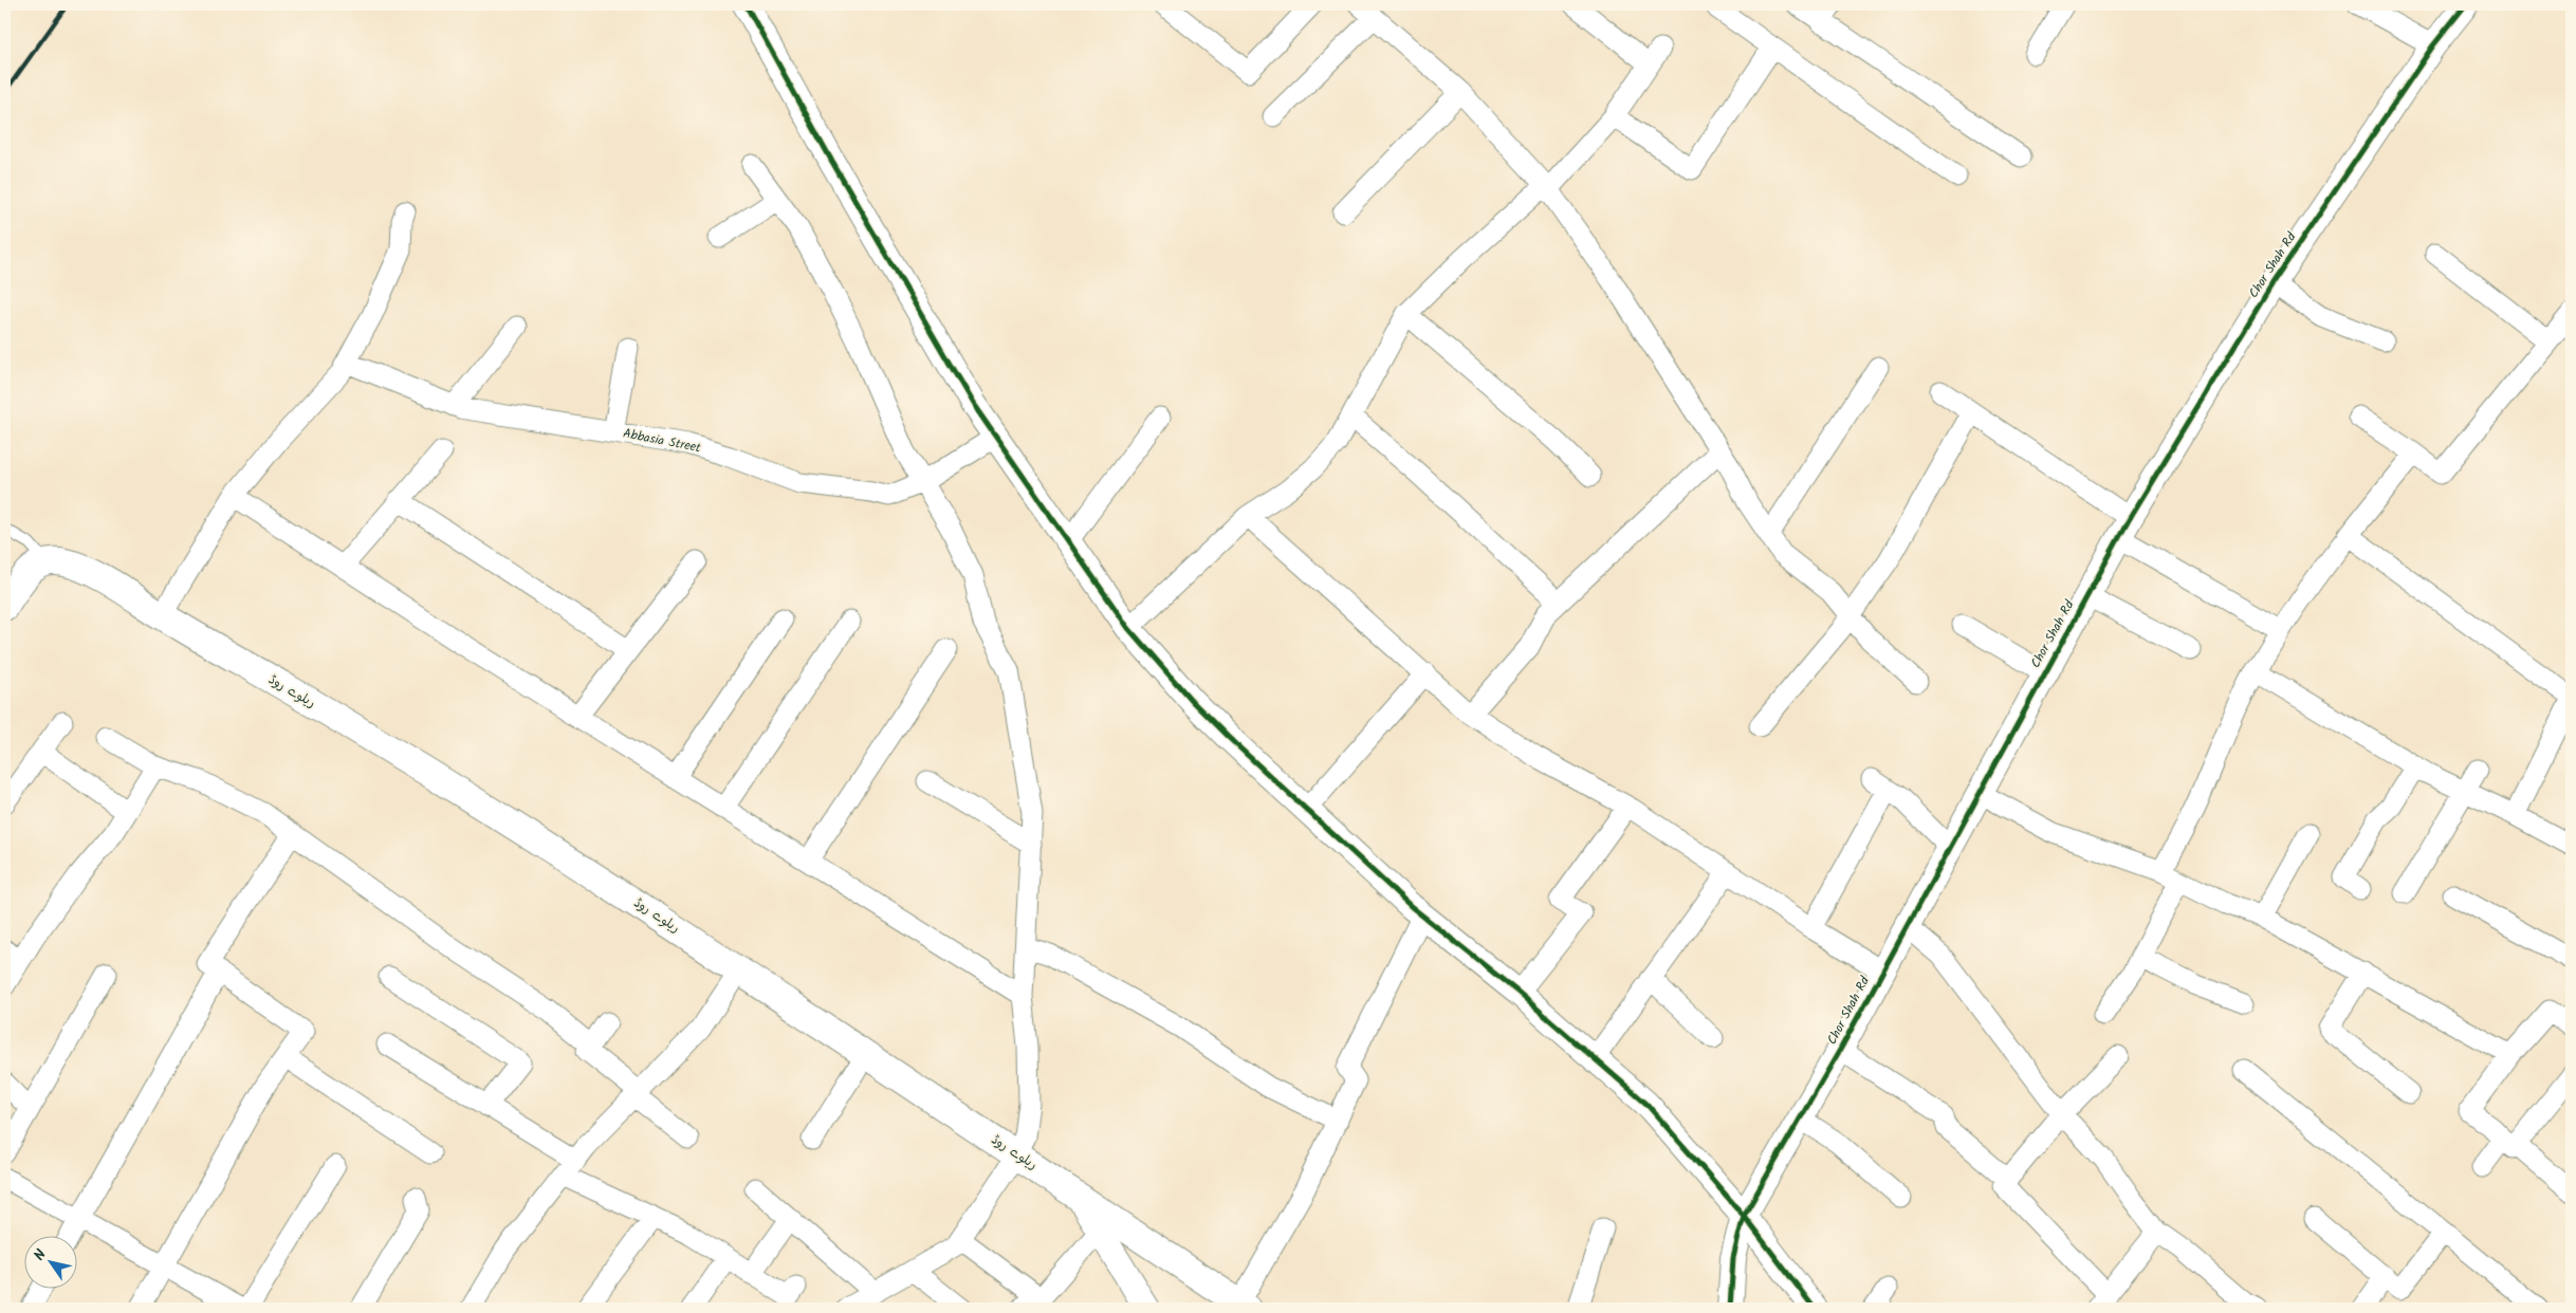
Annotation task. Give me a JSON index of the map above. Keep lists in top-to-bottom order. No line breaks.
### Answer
{"streets":{"main road":["ریلوے روڈ"],"street":["Chor Shah Rd","Abbasia Street"]},"north":"top left"}
